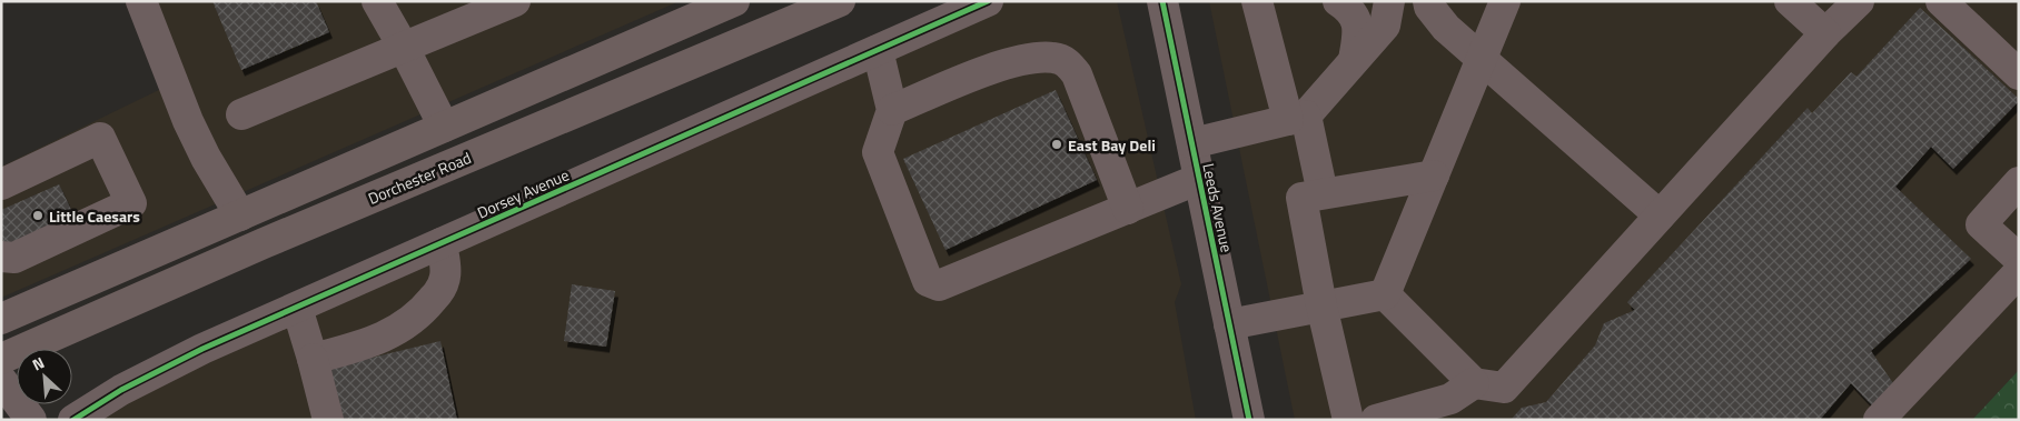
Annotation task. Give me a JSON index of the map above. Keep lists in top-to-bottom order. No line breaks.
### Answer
{"streets":{"main road":["Dorchester Road"],"street":["Dorsey Avenue","Leeds Avenue"]},"places":["East Bay Deli","Little Caesars"],"north":"top left"}
